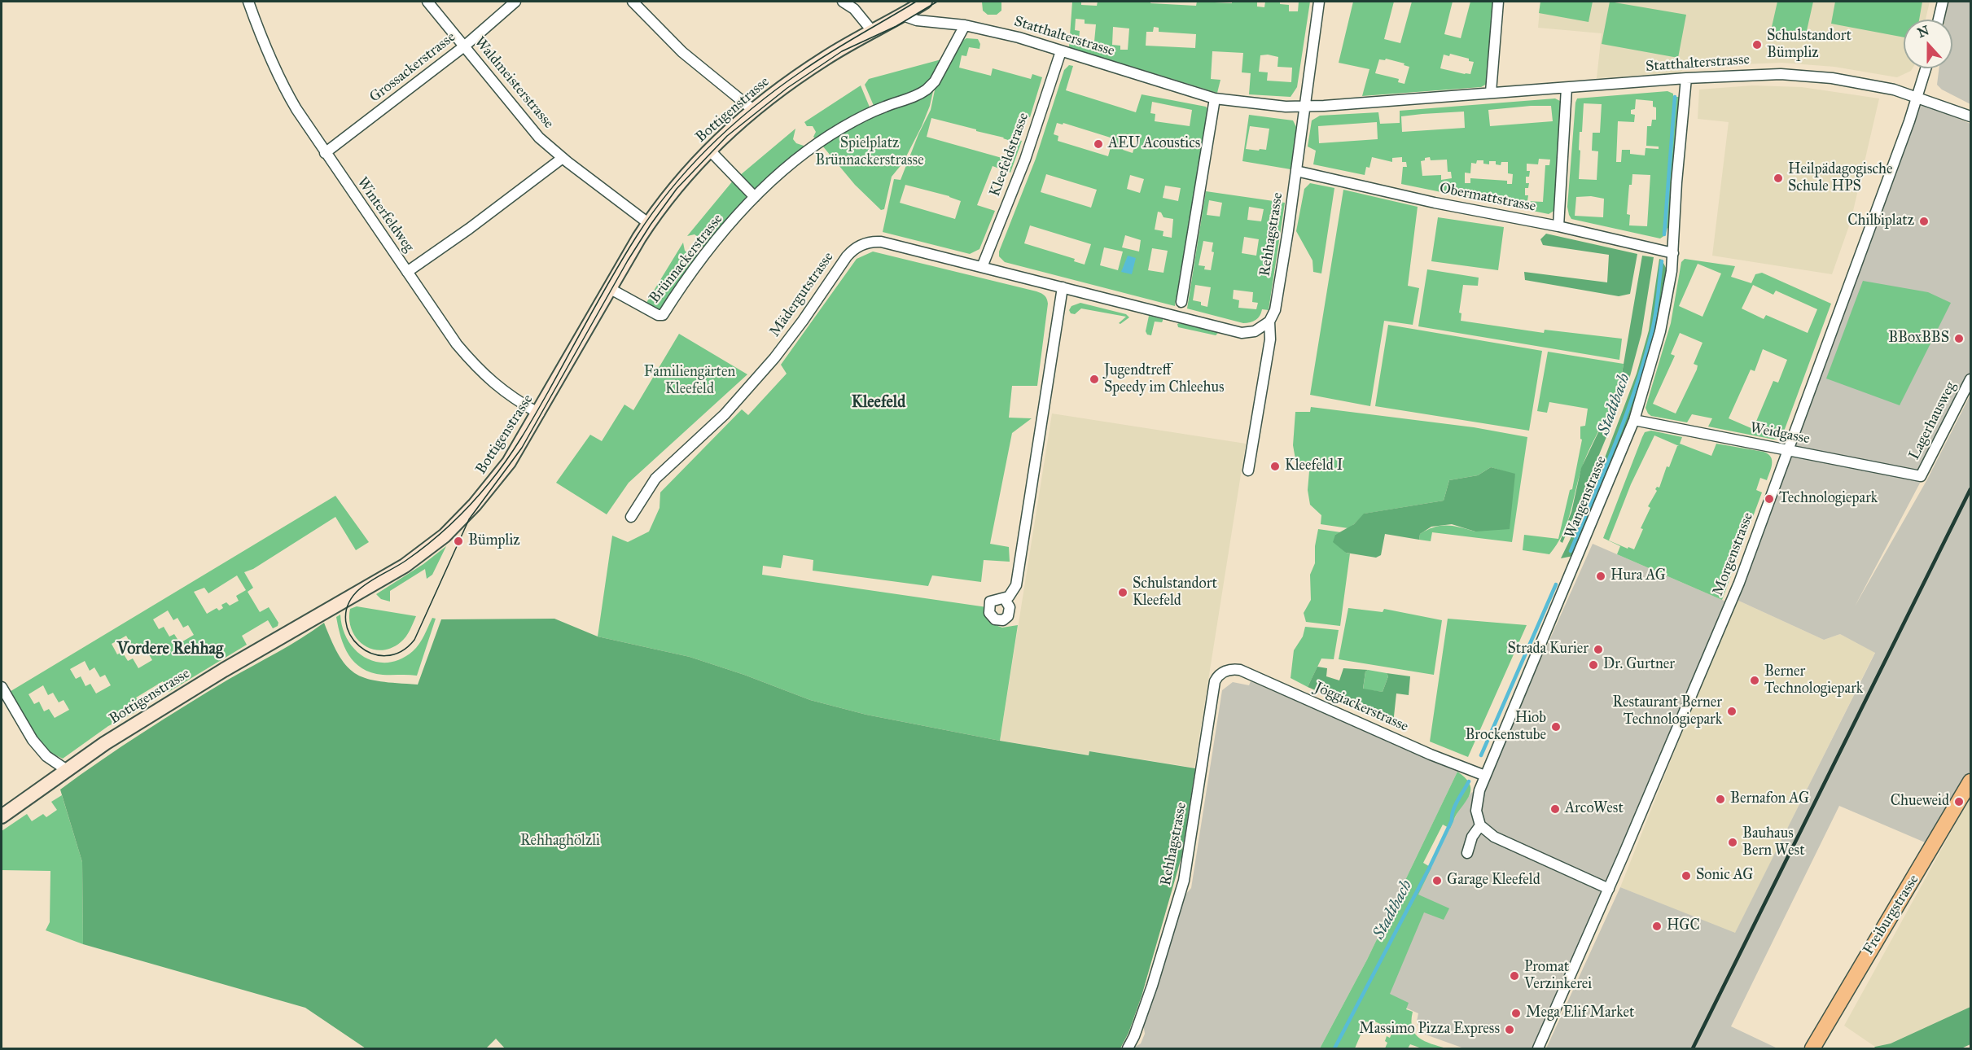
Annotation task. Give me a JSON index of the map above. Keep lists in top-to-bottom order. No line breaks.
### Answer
{"streets":{"main road":["Freiburgstrasse"],"street":["Statthalterstrasse","Grossackerstrasse","Waldmeisterstrasse","Bottigenstrasse","Kleefeldstrasse","Obermattstrasse","Winterfeldweg","Rehhagstrasse","Brünnackerstrasse","Mädergutstrasse","Lagerhausweg","Weidgasse","Wangenstrasse","Morgenstrasse","Jöggiackerstrasse"]},"crossings":[["Statthalterstrasse","Bottigenstrasse"],["Statthalterstrasse","Kleefeldstrasse"],["Statthalterstrasse","Rehhagstrasse"],["Statthalterstrasse","Brünnackerstrasse"],["Statthalterstrasse","Wangenstrasse"],["Statthalterstrasse","Morgenstrasse"],["Grossackerstrasse","Waldmeisterstrasse"],["Grossackerstrasse","Winterfeldweg"],["Waldmeisterstrasse","Bottigenstrasse"],["Bottigenstrasse","Winterfeldweg"],["Bottigenstrasse","Brünnackerstrasse"],["Kleefeldstrasse","Mädergutstrasse"],["Obermattstrasse","Rehhagstrasse"],["Obermattstrasse","Wangenstrasse"],["Rehhagstrasse","Mädergutstrasse"],["Rehhagstrasse","Jöggiackerstrasse"],["Lagerhausweg","Weidgasse"],["Weidgasse","Wangenstrasse"],["Weidgasse","Morgenstrasse"],["Wangenstrasse","Jöggiackerstrasse"]],"districts":["Kleefeld","Vordere Rehhag"],"water":["Stadtbach"],"parks":["Spielplatz Brünnackerstrasse","Familiengärten Kleefeld","Rehhaghölzli"],"places":["Schulstandort Bümpliz","AEU Acoustics","Heilpädagogische Schule HPS","Chilbiplatz","BBoxBBS","Jugendtreff Speedy im Chleehus","Kleefeld I","Technologiepark","Bümpliz","Hura AG","Schulstandort Kleefeld","Strada Kurier","Dr. Gurtner","Berner Technologiepark","Restaurant Berner Technologiepark","Hiob Brockenstube","Bernafon AG","Chueweid","ArcoWest","Bauhaus Bern West","Sonic AG","Garage Kleefeld","HGC","Promat Verzinkerei","Mega Elif Market","Massimo Pizza Express"],"north":"top"}
